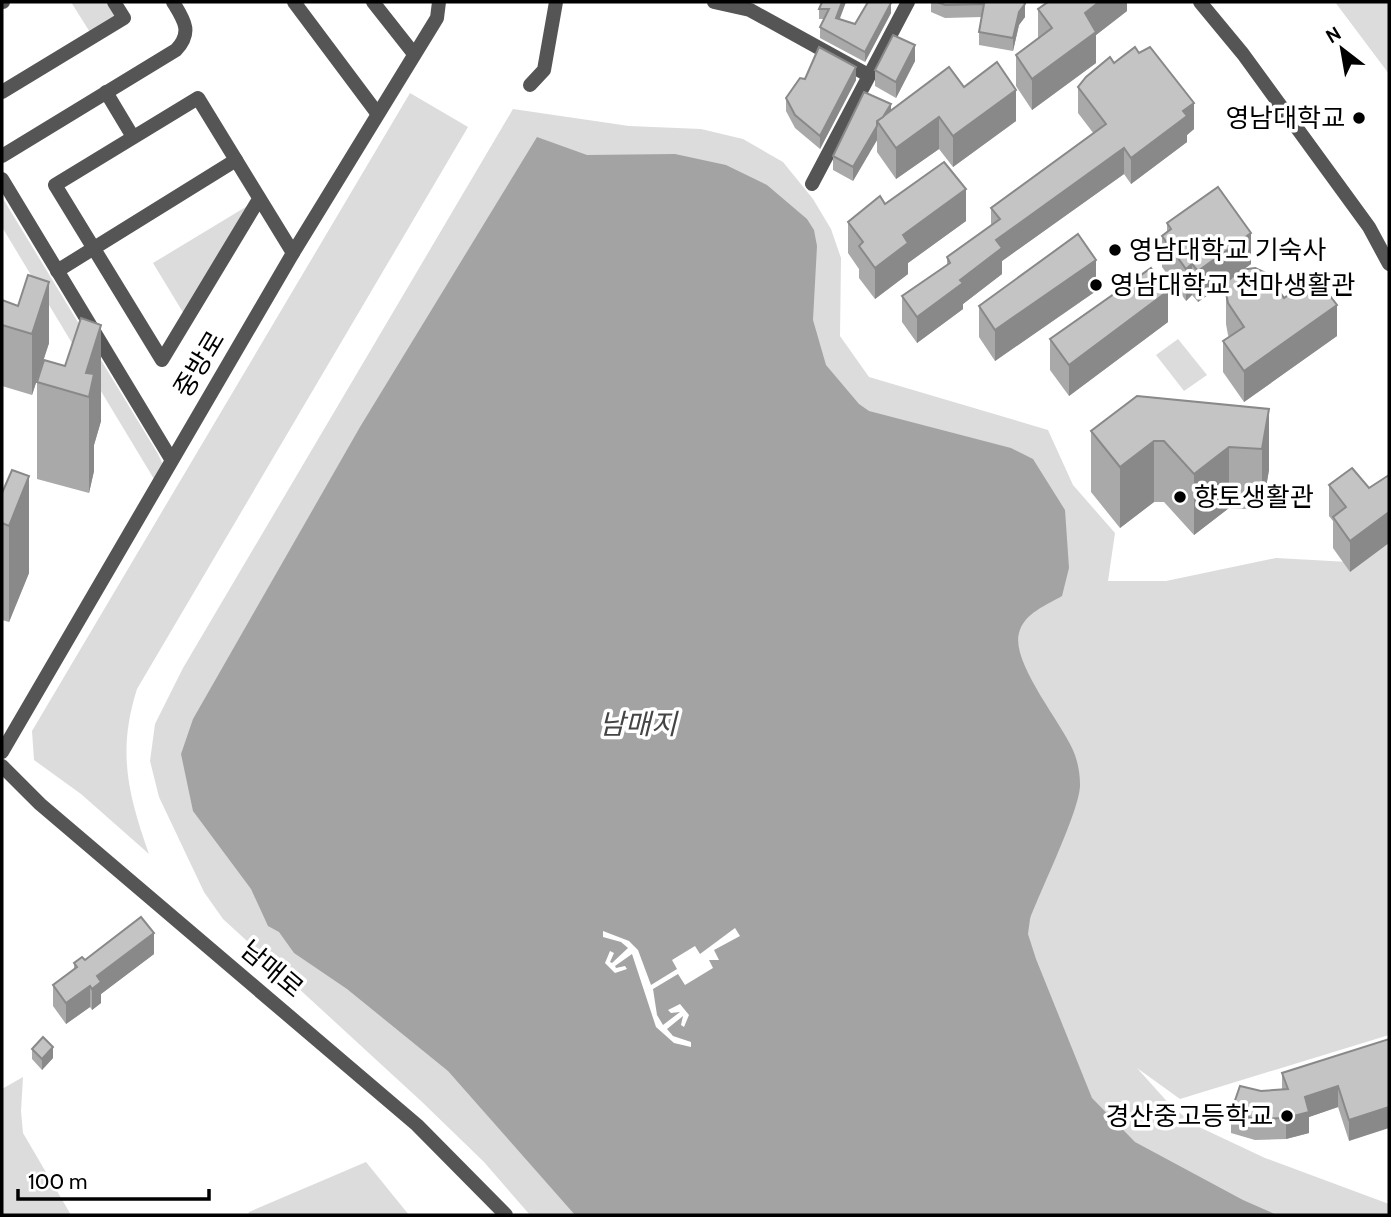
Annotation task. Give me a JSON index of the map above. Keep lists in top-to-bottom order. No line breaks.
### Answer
{"streets":{"street":["중방로","남매로"]},"water":["남매지"],"places":["영남대학교","영남대학교 기숙사","영남대학교 천마생활관","향토생활관","경산중고등학교"],"scale_bar":"100 m","north":"top left"}
